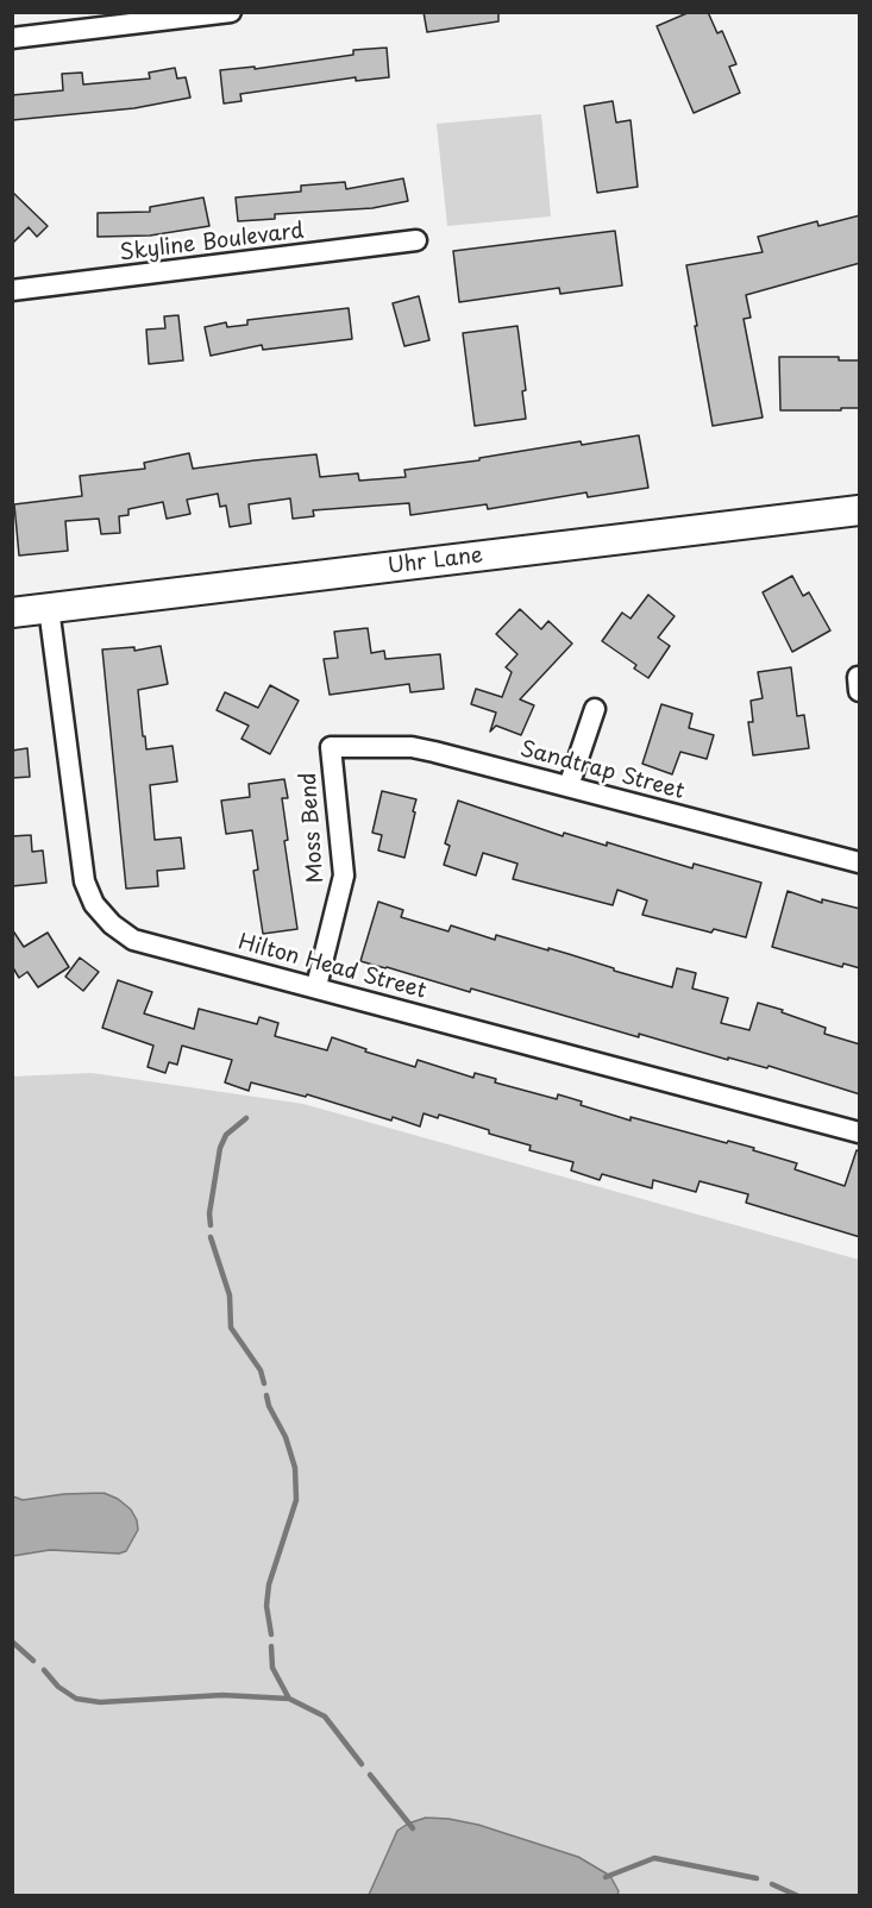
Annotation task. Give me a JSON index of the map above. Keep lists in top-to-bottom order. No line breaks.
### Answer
{"streets":{"street":["Skyline Boulevard","Uhr Lane","Sandtrap Street","Moss Bend","Hilton Head Street"]},"crossings":[["Uhr Lane","Hilton Head Street"],["Sandtrap Street","Moss Bend"],["Moss Bend","Hilton Head Street"]]}
